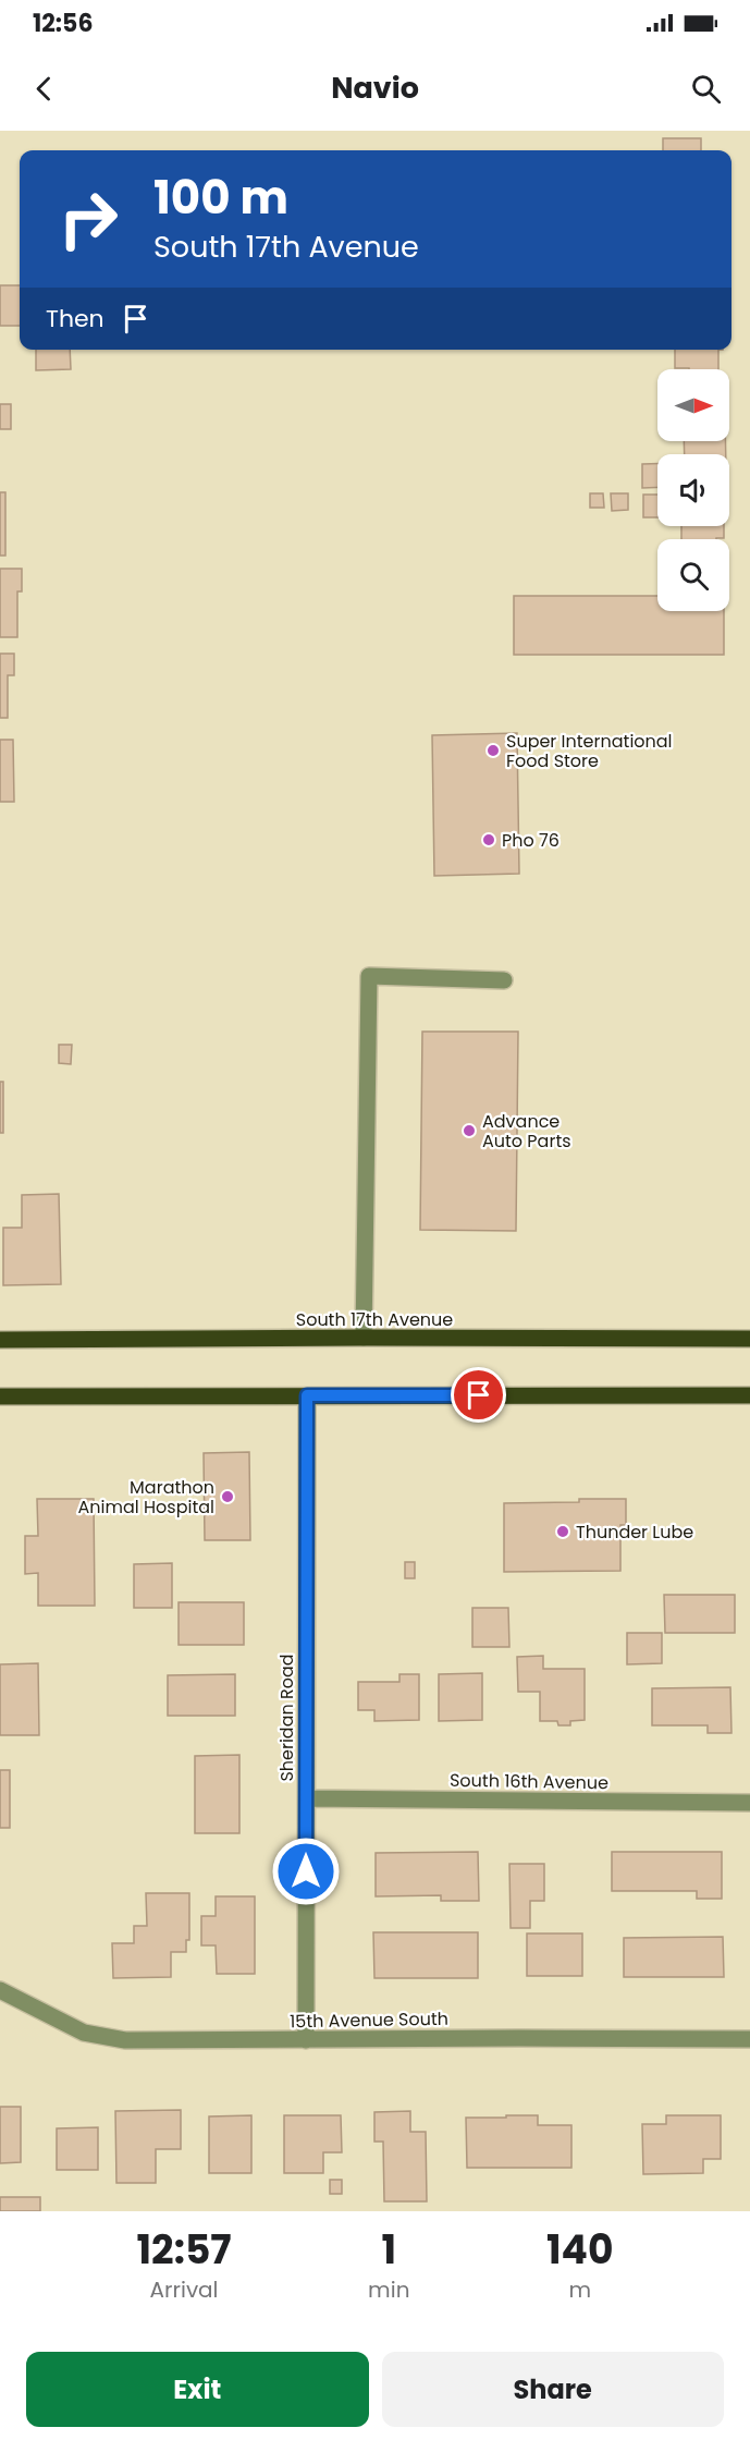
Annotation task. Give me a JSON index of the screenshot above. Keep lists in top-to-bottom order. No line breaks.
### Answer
{"streets":{"main road":["South 17th Avenue"],"street":["Sheridan Road","South 16th Avenue","15th Avenue South"]},"crossings":[["Sheridan Road","South 16th Avenue"],["Sheridan Road","15th Avenue South"]],"places":["Super International Food Store","Pho 76","Advance Auto Parts","Marathon Animal Hospital","Thunder Lube"],"north":"right","page":{"status":"12:56","header":"Navio","turn":["100 m","South 17th Avenue"],"then":"Then","eta":["12:57","Arrival","1","min","140","m"],"buttons":["Exit","Share"]}}
